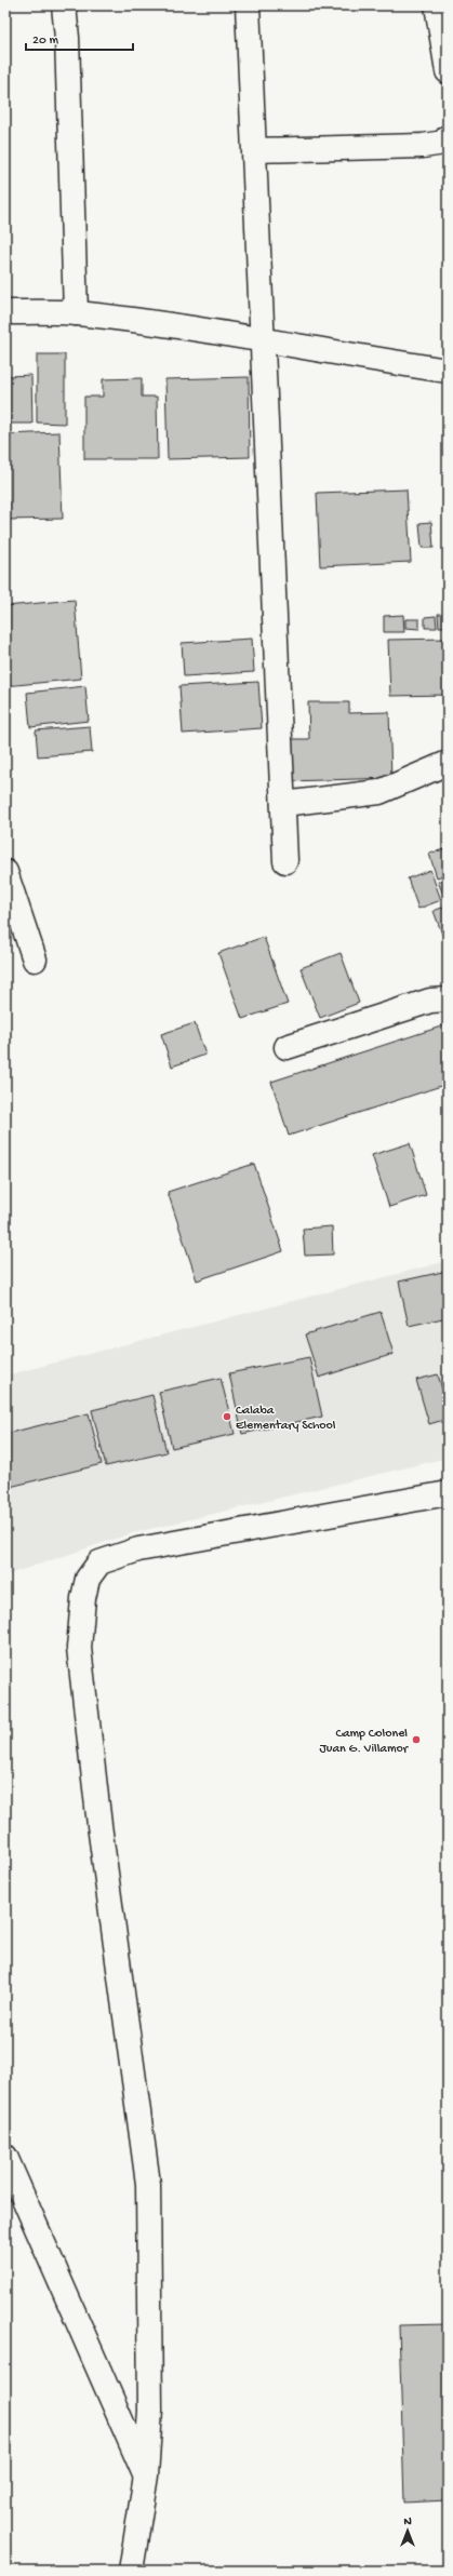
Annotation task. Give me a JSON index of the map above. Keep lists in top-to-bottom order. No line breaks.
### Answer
{"places":["Calaba Elementary School","Camp Colonel Juan G. Villamor"],"scale_bar":"20 m","north":"top"}
